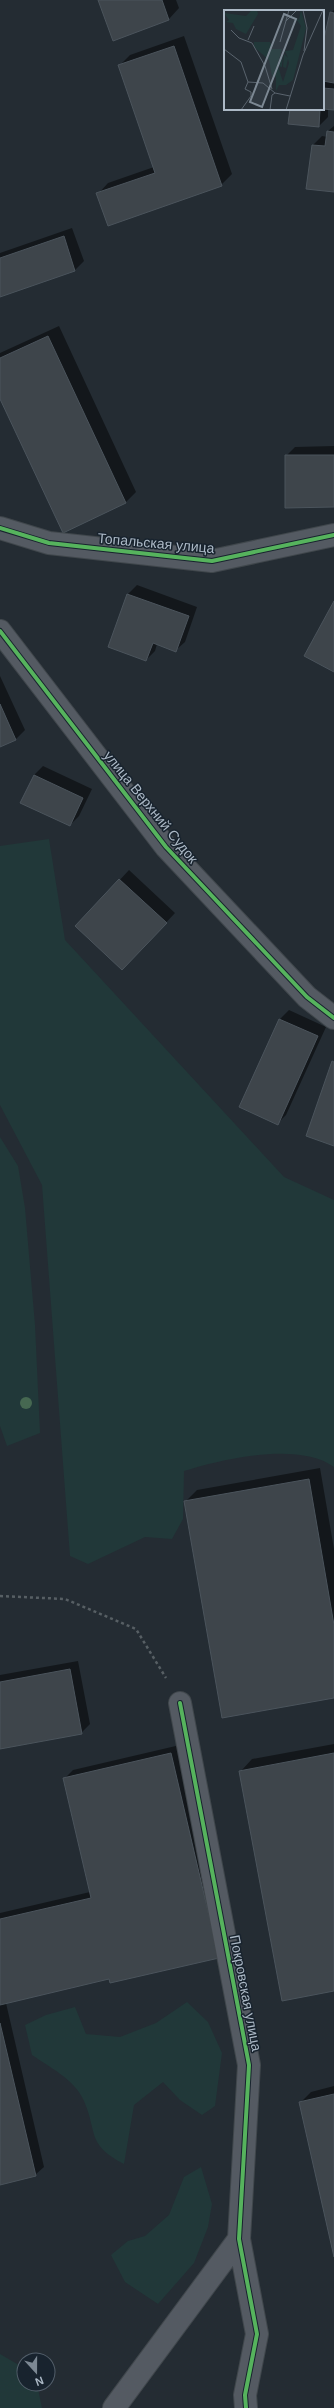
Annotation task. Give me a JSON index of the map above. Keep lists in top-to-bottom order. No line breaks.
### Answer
{"streets":{"street":["Топальская улица","улица Верхний Судок","Покровская улица"]},"north":"bottom"}
